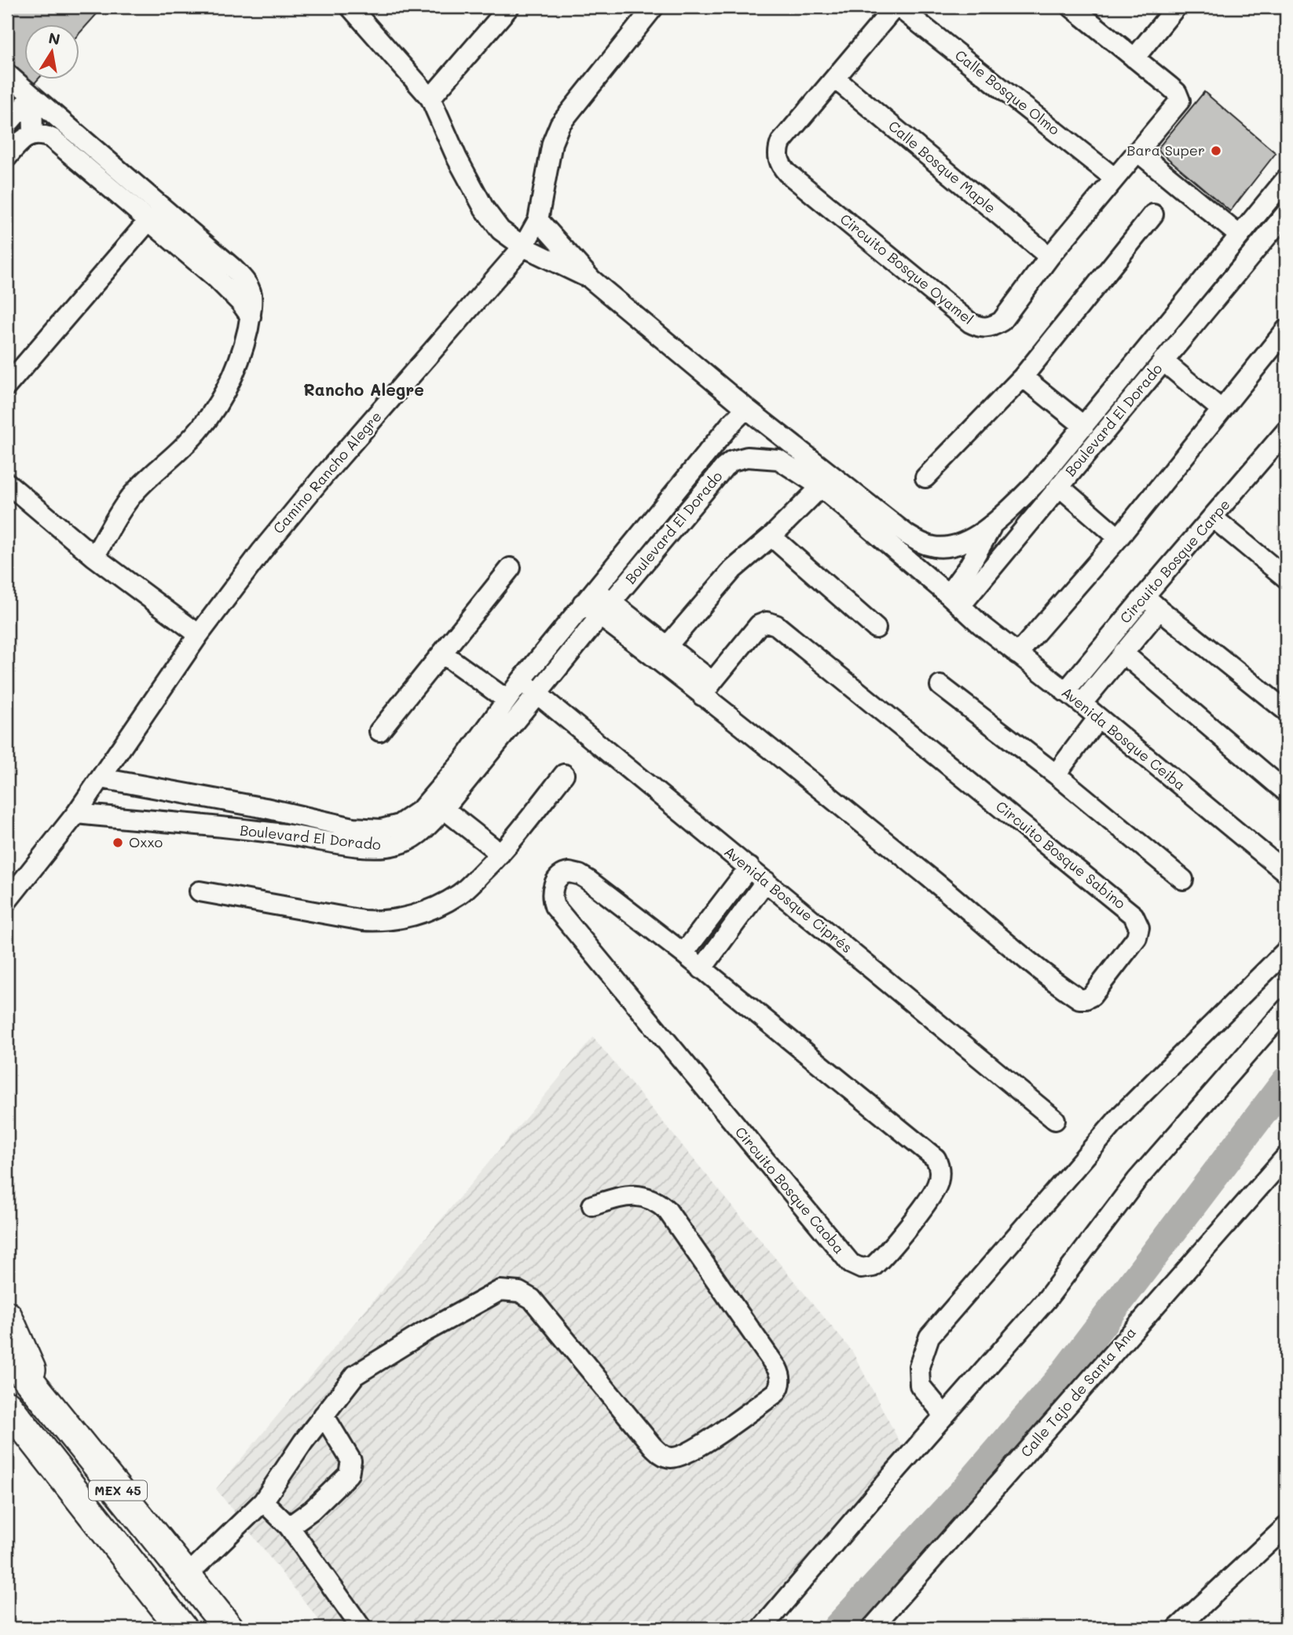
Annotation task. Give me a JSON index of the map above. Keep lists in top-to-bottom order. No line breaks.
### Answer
{"streets":{"highway":["MEX 45"],"street":["Calle Bosque Olmo","Calle Bosque Maple","Circuito Bosque Oyamel","Boulevard El Dorado","Camino Rancho Alegre","Circuito Bosque Carpe","Avenida Bosque Ceiba","Circuito Bosque Sabino","Avenida Bosque Ciprés","Circuito Bosque Caoba","Calle Tajo de Santa Ana"]},"crossings":[["Calle Bosque Olmo","Circuito Bosque Oyamel"],["Calle Bosque Maple","Circuito Bosque Oyamel"],["Boulevard El Dorado","Camino Rancho Alegre"],["Boulevard El Dorado","Avenida Bosque Ceiba"],["Boulevard El Dorado","Circuito Bosque Sabino"],["Boulevard El Dorado","Avenida Bosque Ciprés"],["Circuito Bosque Carpe","Avenida Bosque Ceiba"]],"districts":["Rancho Alegre"],"places":["Bara Super","Oxxo"],"north":"top"}
